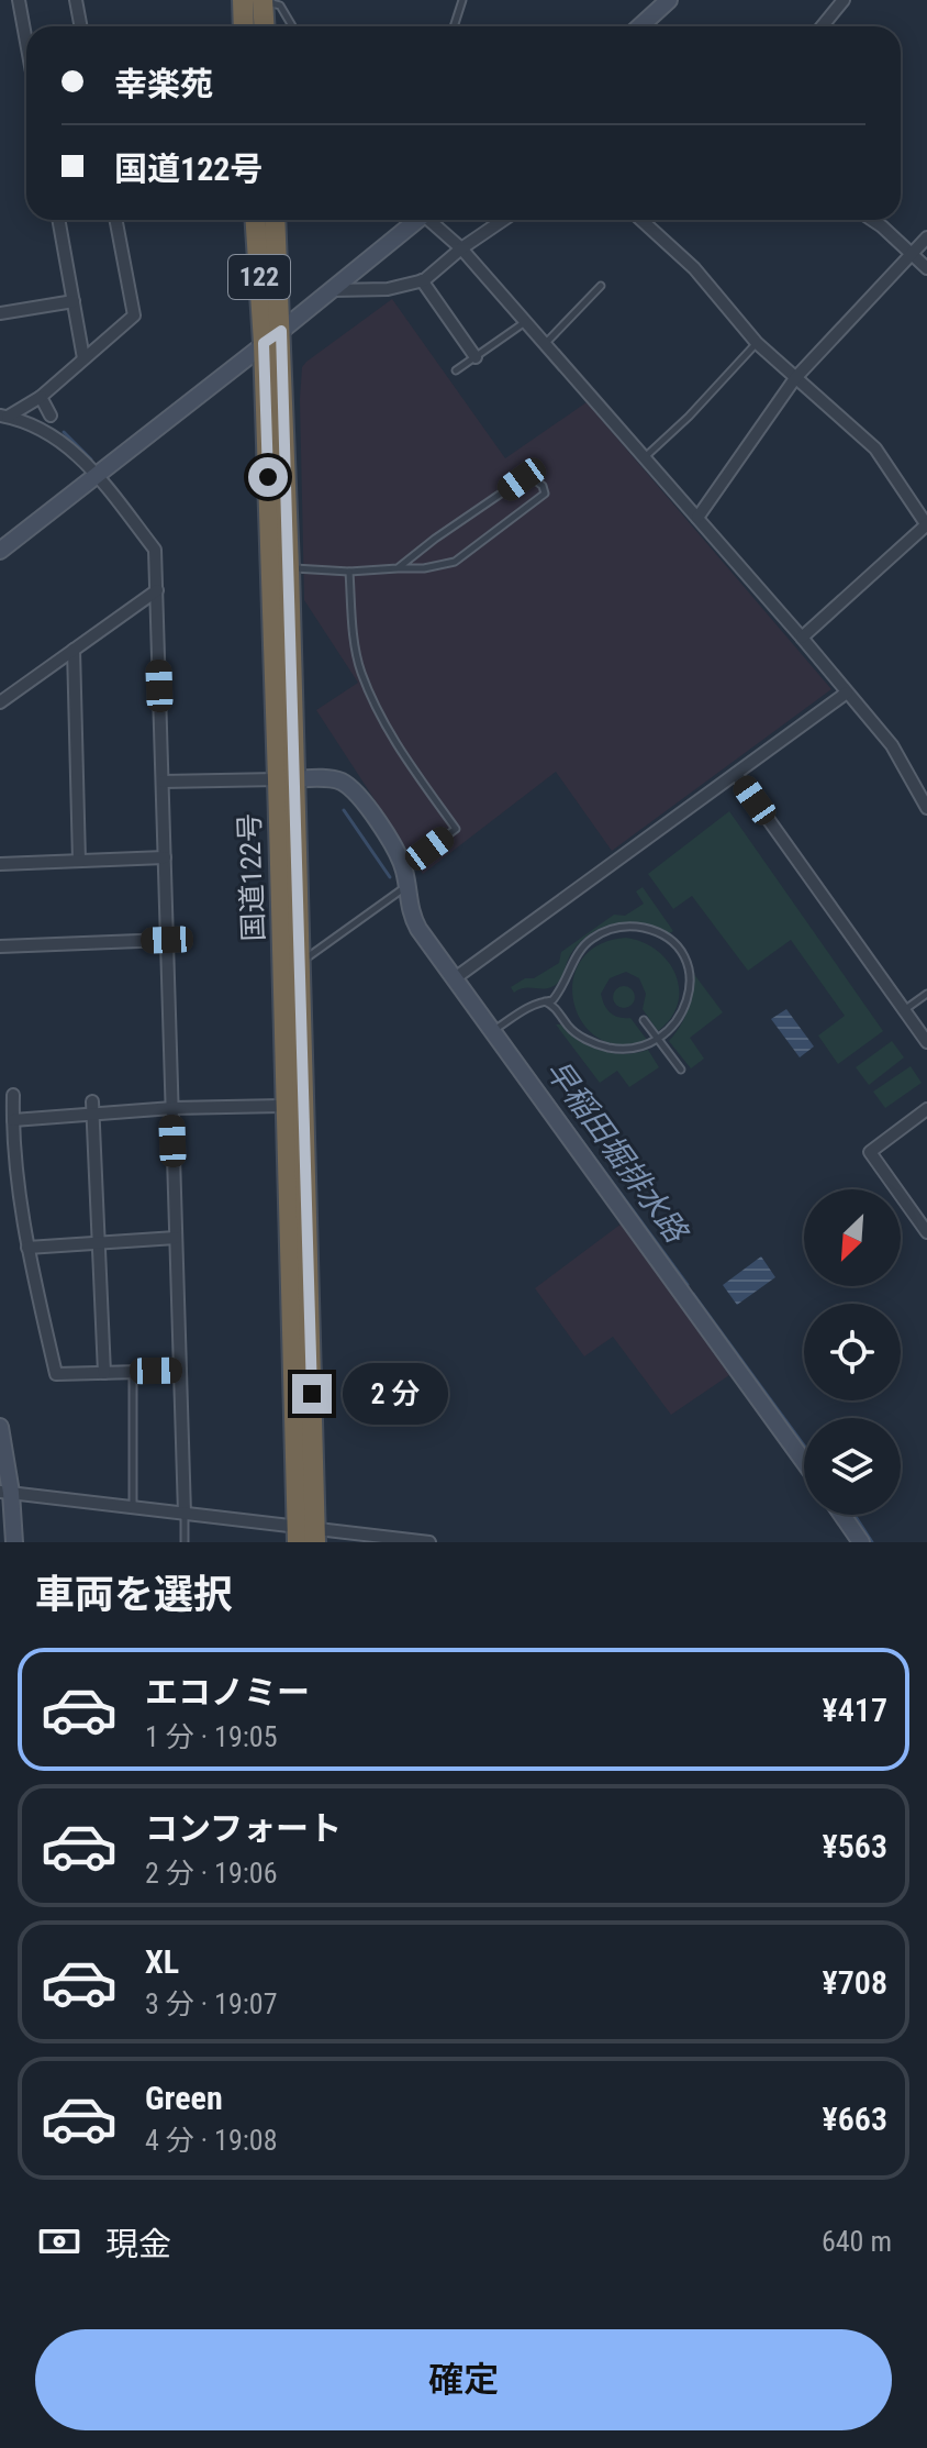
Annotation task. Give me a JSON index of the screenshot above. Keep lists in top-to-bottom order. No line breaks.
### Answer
{"streets":{"highway":["122","国道122号"]},"water":["早稲田堀排水路"],"north":"bottom left","page":{"banner":["幸楽苑","国道122号"],"bubble":"2 分","heading":"車両を選択","list":[{"name":"エコノミー","note":"1 分 · 19:05","value":"¥417"},{"name":"コンフォート","note":"2 分 · 19:06","value":"¥563"},{"name":"XL","note":"3 分 · 19:07","value":"¥708"},{"name":"Green","note":"4 分 · 19:08","value":"¥663"}],"pay":["現金","640 m"],"buttons":"確定"}}
